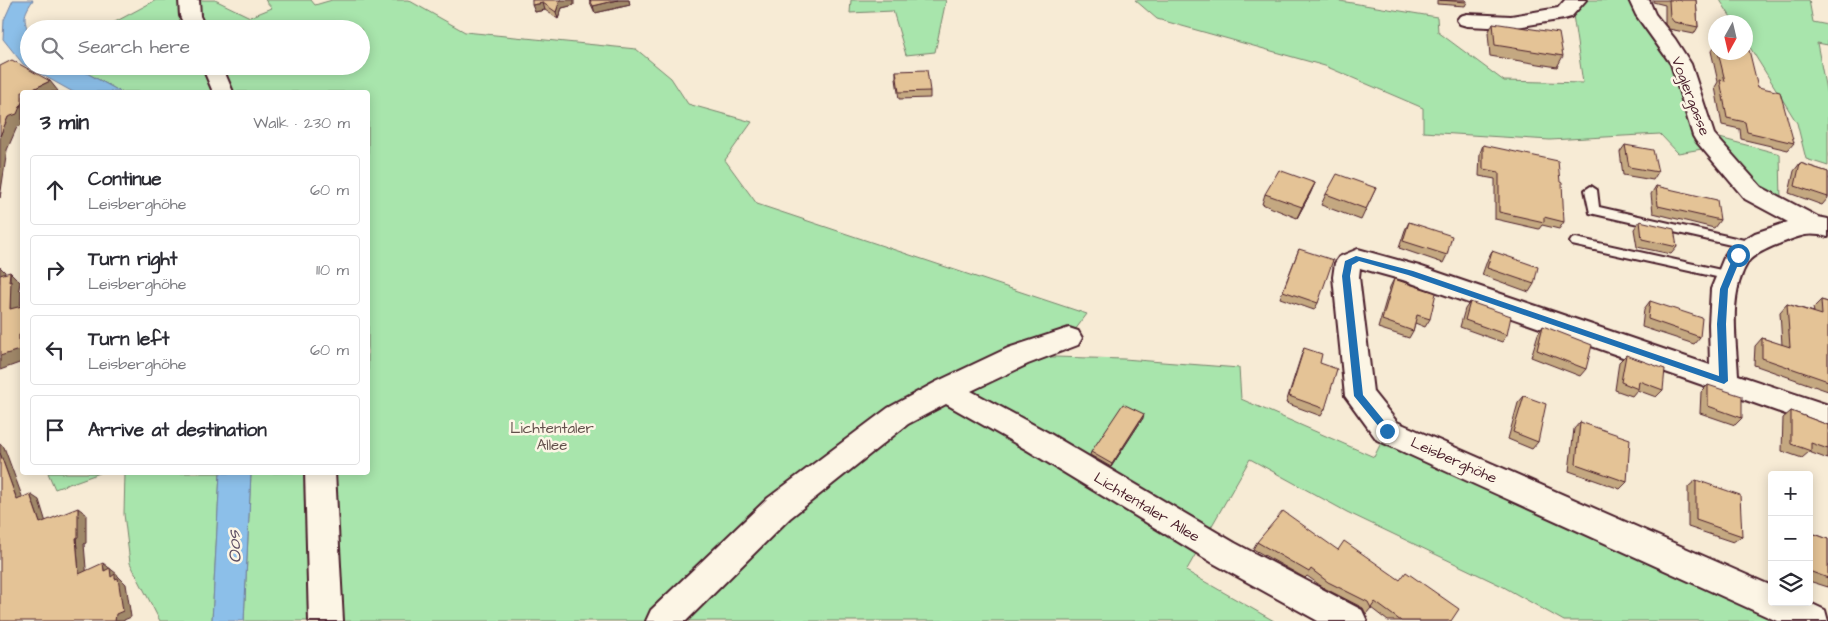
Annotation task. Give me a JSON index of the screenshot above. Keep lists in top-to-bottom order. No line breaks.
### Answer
{"streets":{"street":["Voglergasse","Leisberghöhe","Lichtentaler Allee"]},"water":["Oos"],"parks":["Lichtentaler Allee"],"north":"bottom","page":{"search":"Search here","heading":["3 min","Walk · 230 m"],"list":[["Continue","Leisberghöhe","60 m"],["Turn right","Leisberghöhe","110 m"],["Turn left","Leisberghöhe","60 m"],"Arrive at destination"],"map_buttons":["+","−"]}}
